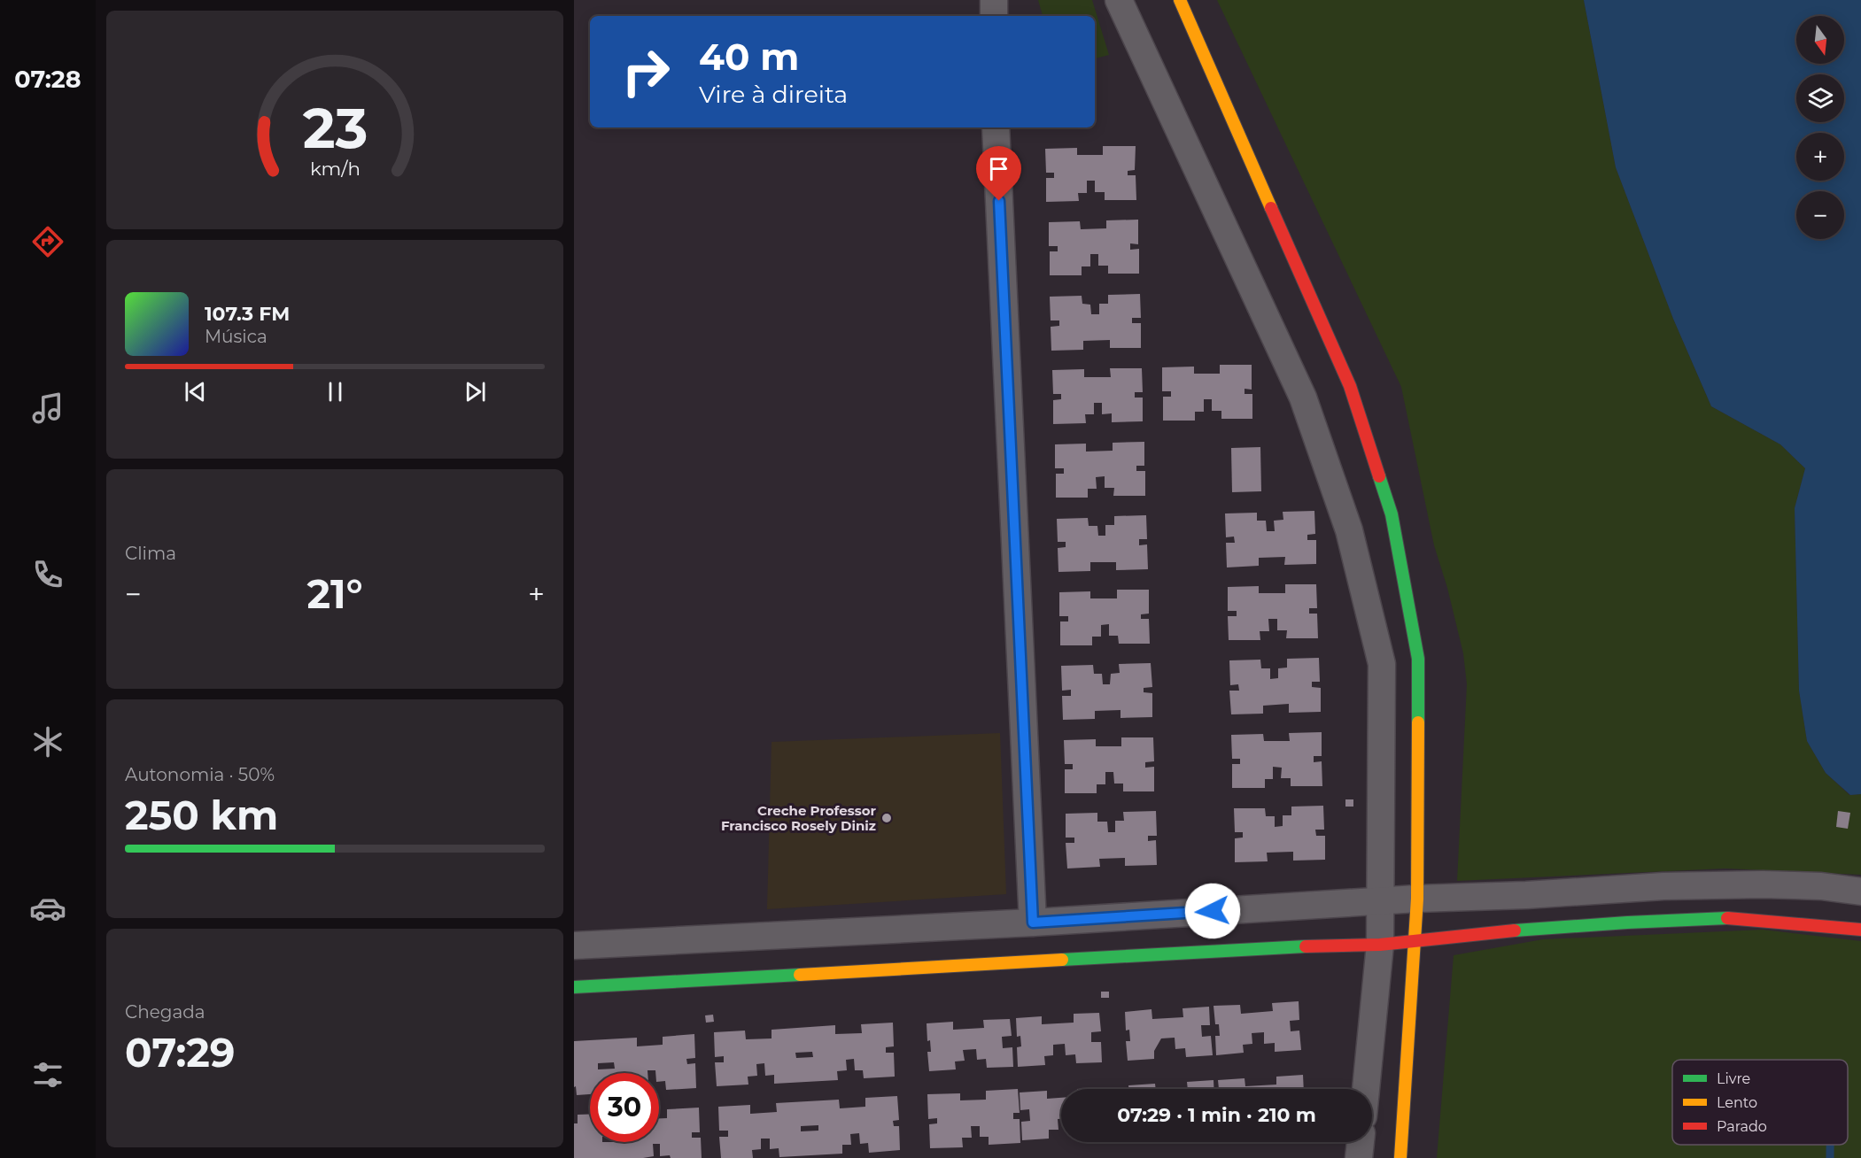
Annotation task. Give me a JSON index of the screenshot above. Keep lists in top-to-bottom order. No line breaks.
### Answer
{"places":["Creche Professor Francisco Rosely Diniz"],"legend":["Livre","Lento","Parado"],"north":"bottom","page":{"tabs":"07:28","map_buttons":["+","−"],"turn":["40 m","Vire à direita"],"song":["107.3 FM","Música"],"tile":["Clima",["Autonomia · 50%","250 km"],["Chegada","07:29"]],"heat":["−","21°","+"],"limit":"30","trip":"07:29 · 1 min · 210 m","gauge":["23","km/h"]}}
